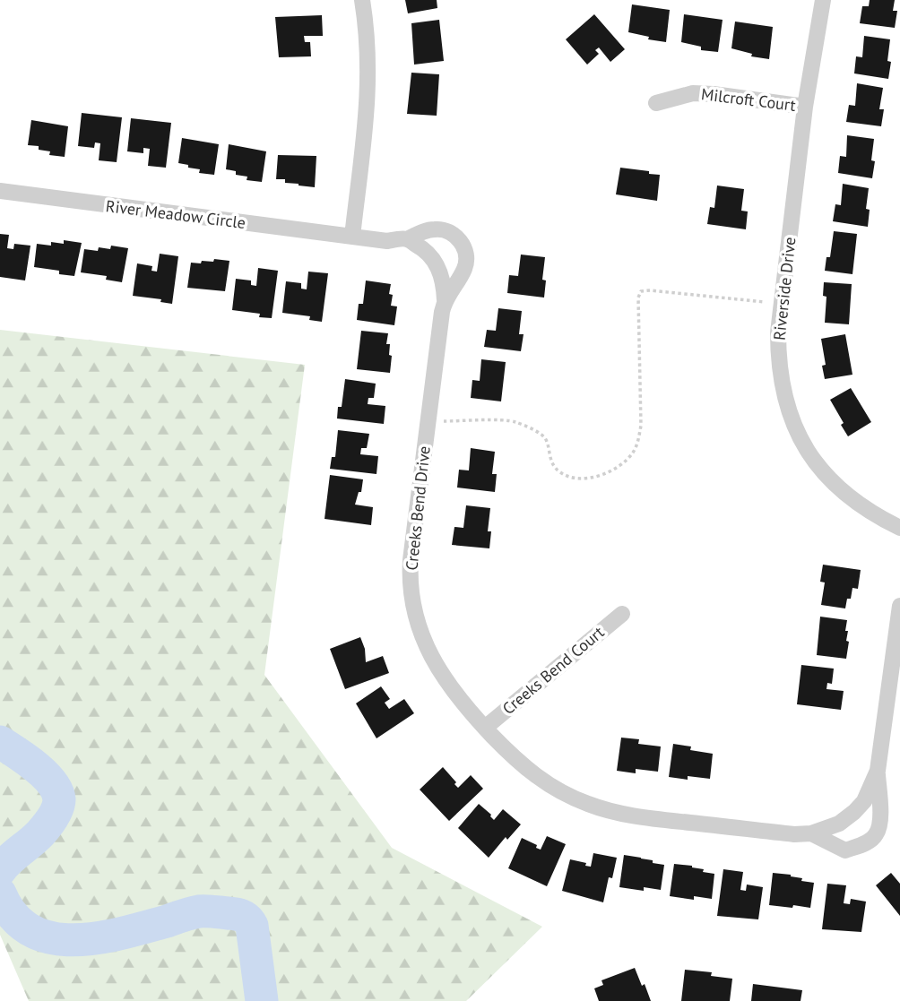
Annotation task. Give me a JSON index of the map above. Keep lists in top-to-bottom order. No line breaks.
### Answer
{"streets":{"street":["Milcroft Court","River Meadow Circle","Riverside Drive","Creeks Bend Drive","Creeks Bend Court"]},"crossings":[["Milcroft Court","Riverside Drive"],["River Meadow Circle","Creeks Bend Drive"],["Creeks Bend Drive","Creeks Bend Court"]]}
